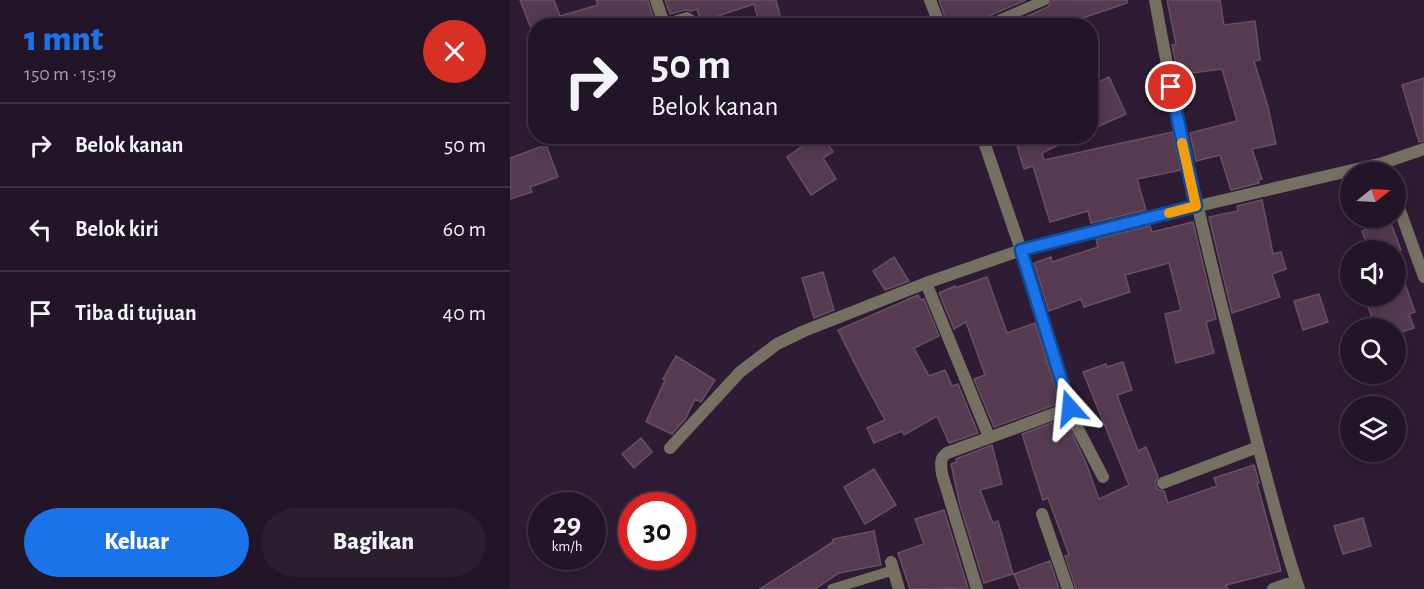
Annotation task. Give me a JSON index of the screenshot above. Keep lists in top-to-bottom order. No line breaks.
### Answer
{"north":"right","page":{"heading":["1 mnt","150 m · 15:19"],"turn":["50 m","Belok kanan"],"list":[{"name":"Belok kanan","value":"50 m"},{"name":"Belok kiri","value":"60 m"},{"name":"Tiba di tujuan","value":"40 m"}],"speed":"29 km/h","limit":"30","buttons":["Keluar","Bagikan"]}}
